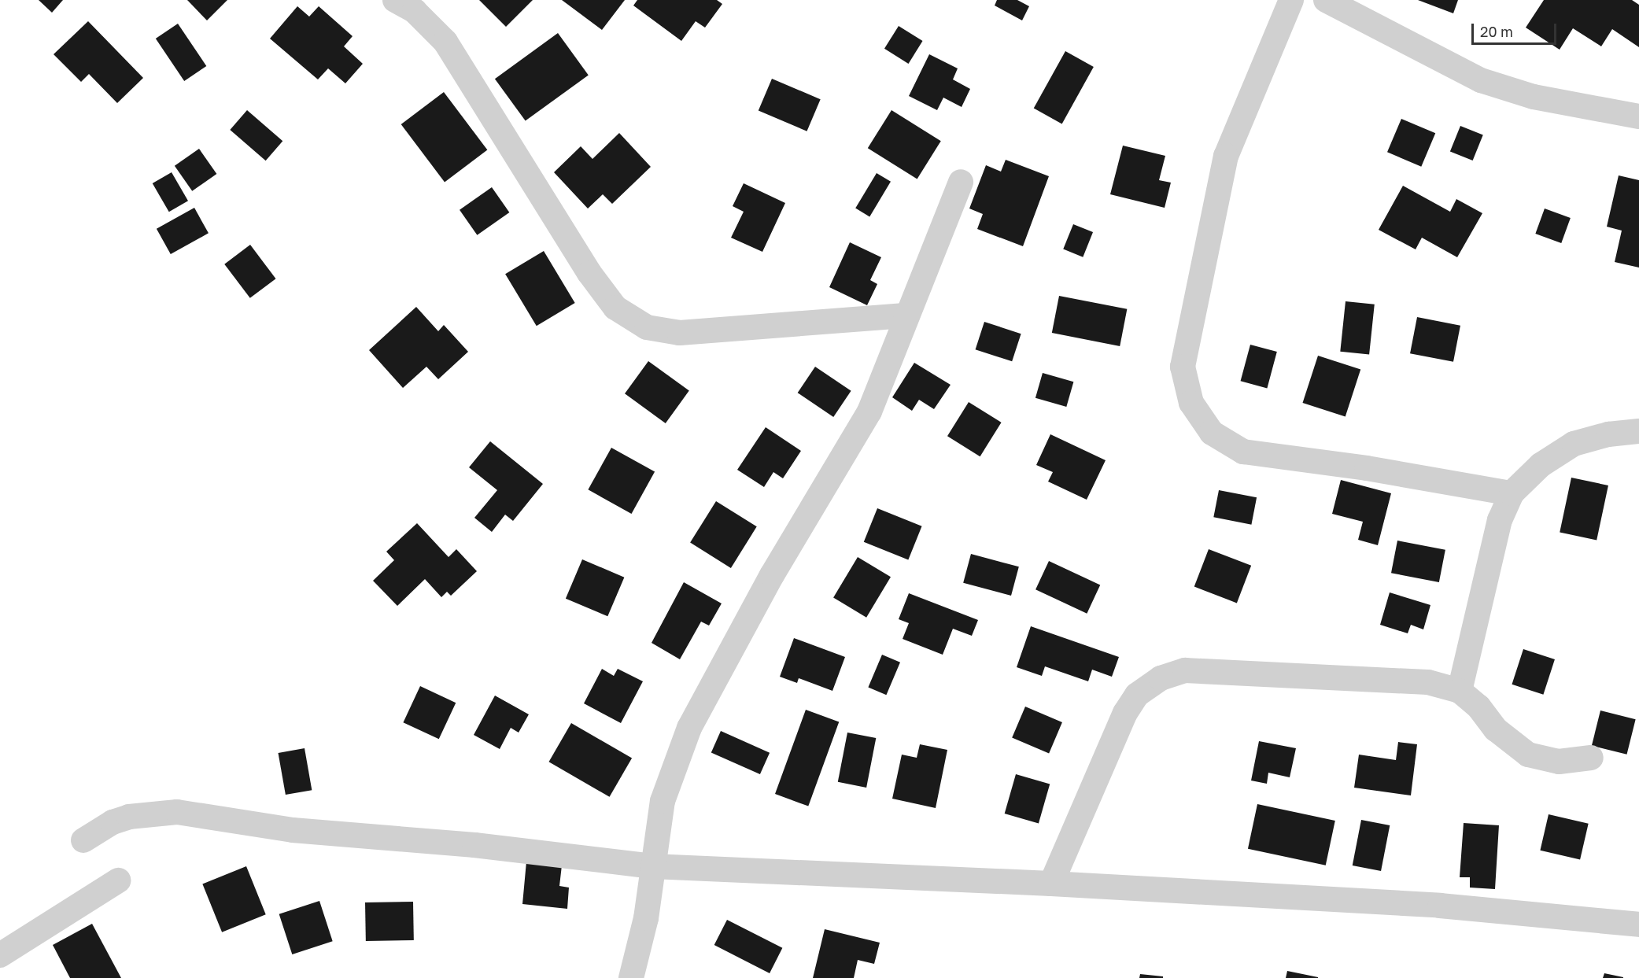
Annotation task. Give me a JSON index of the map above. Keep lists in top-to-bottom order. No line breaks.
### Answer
{"scale_bar":"20 m"}
